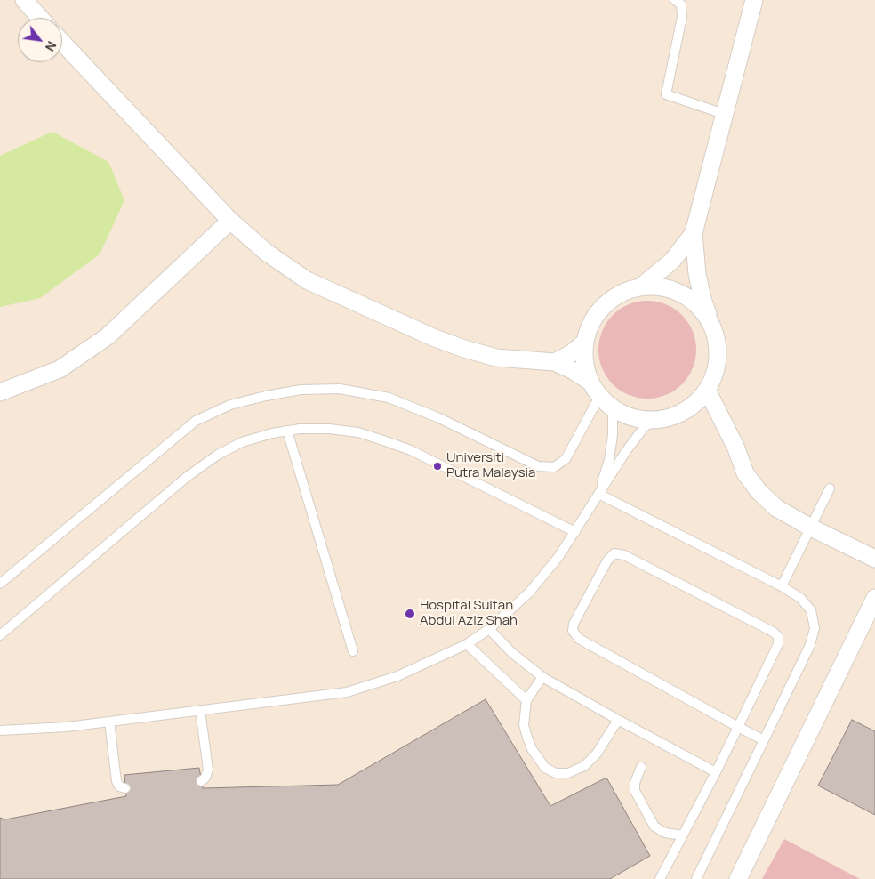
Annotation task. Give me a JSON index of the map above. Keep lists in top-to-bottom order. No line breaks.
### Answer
{"places":["Universiti Putra Malaysia","Hospital Sultan Abdul Aziz Shah"],"north":"bottom right"}
